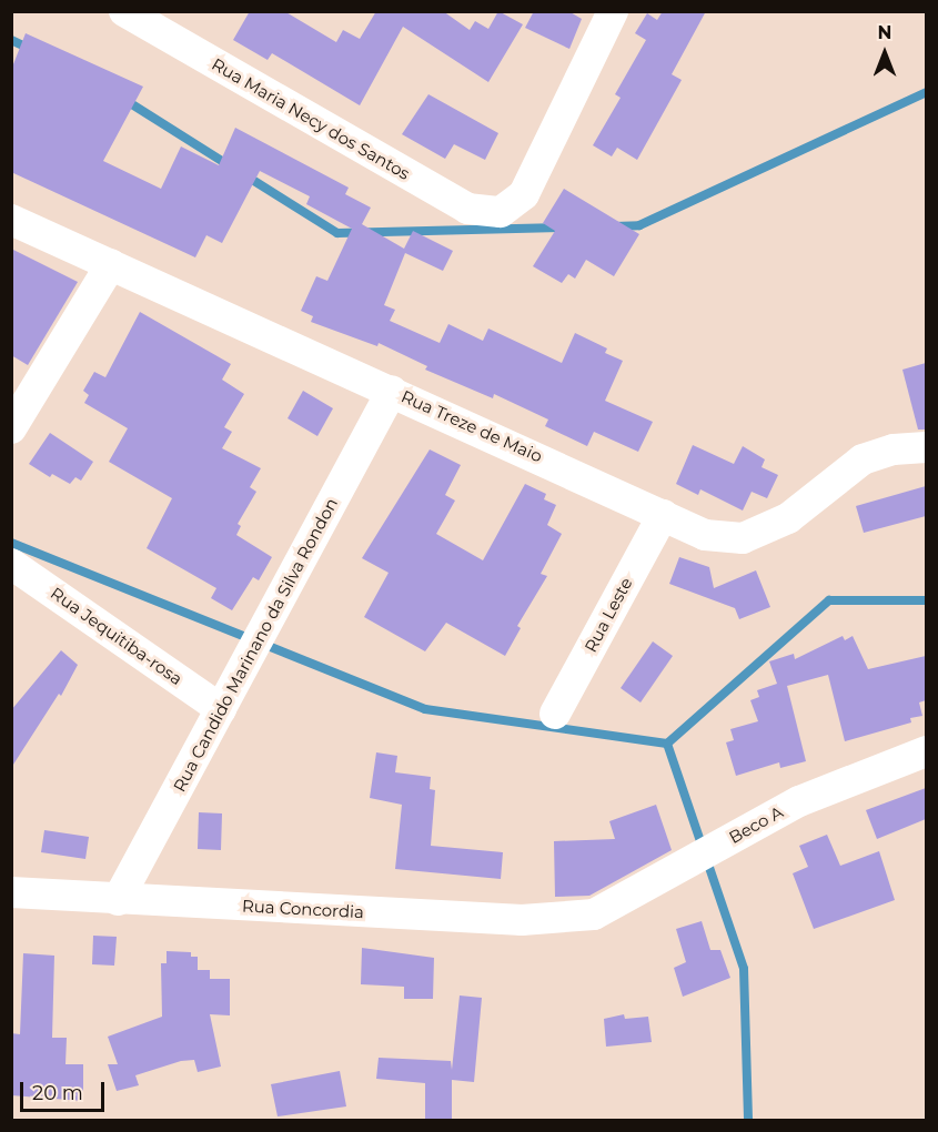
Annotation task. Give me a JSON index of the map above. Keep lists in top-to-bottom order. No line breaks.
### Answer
{"streets":{"street":["Rua Maria Necy dos Santos","Rua Treze de Maio","Rua Leste","Rua Jequitiba-rosa","Rua Candido Marinano da Silva Rondon","Beco A","Rua Concordia"]},"crossings":[["Rua Treze de Maio","Rua Leste"],["Rua Treze de Maio","Rua Candido Marinano da Silva Rondon"],["Rua Jequitiba-rosa","Rua Candido Marinano da Silva Rondon"],["Rua Candido Marinano da Silva Rondon","Rua Concordia"],["Beco A","Rua Concordia"]],"scale_bar":"20 m","north":"top"}
